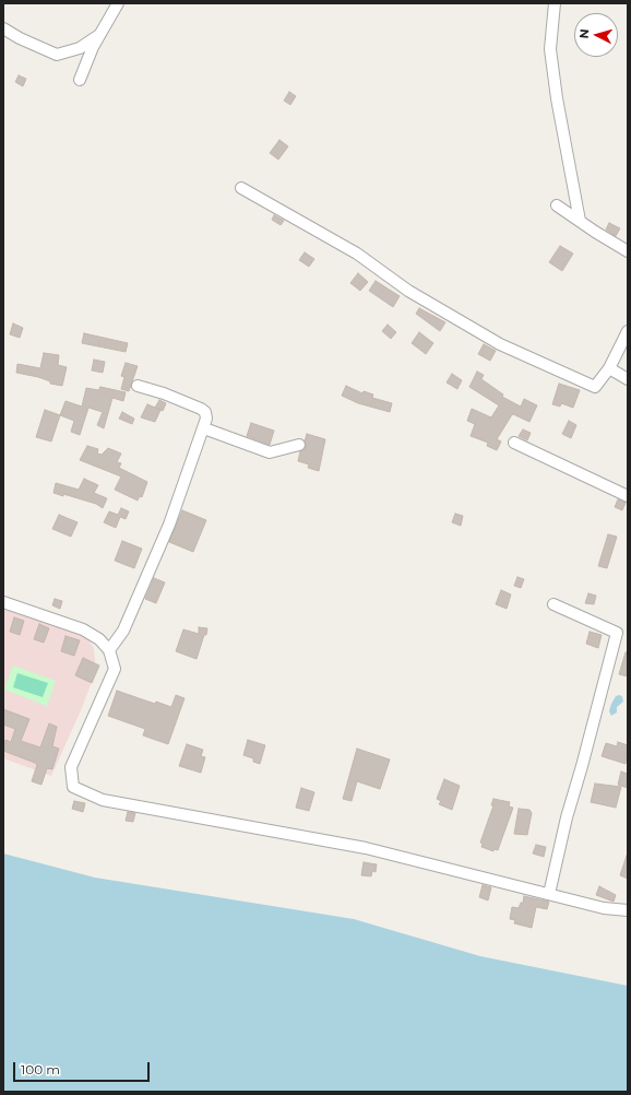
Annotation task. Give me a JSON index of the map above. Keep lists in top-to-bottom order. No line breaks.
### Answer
{"scale_bar":"100 m","north":"left"}
